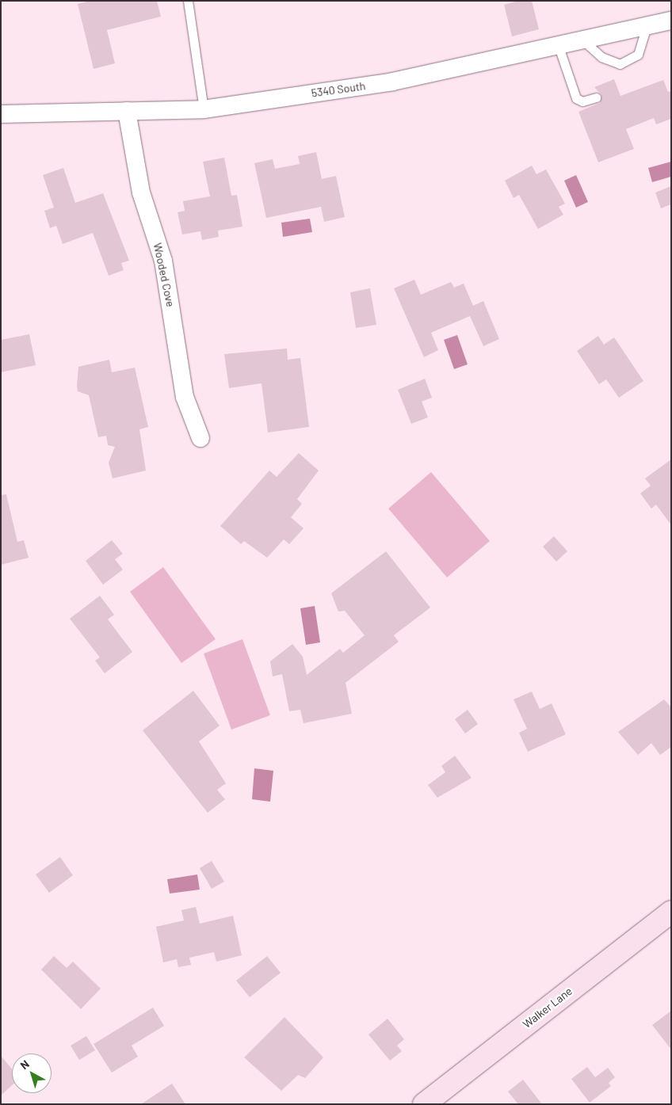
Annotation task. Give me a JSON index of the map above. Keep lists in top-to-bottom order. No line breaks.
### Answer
{"streets":{"street":["5340 South","Wooded Cove","Walker Lane"]},"crossings":[["5340 South","Wooded Cove"]],"north":"top left"}
